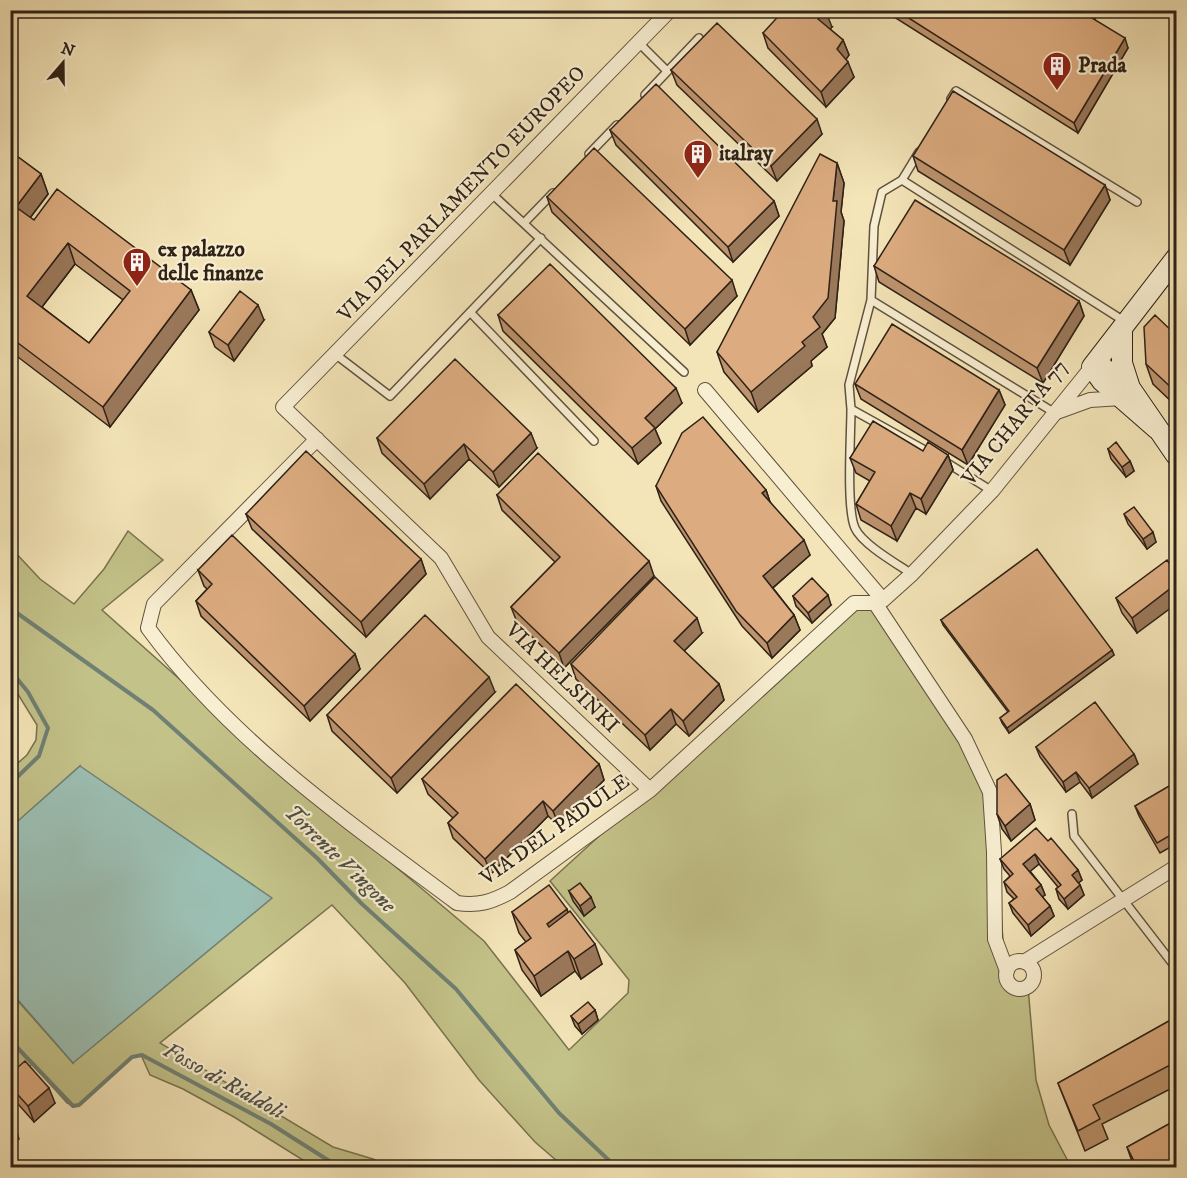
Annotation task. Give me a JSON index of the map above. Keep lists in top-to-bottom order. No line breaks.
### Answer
{"streets":{"street":["VIA DEL PARLAMENTO EUROPEO","VIA CHARTA 77","VIA HELSINKI","VIA DEL PADULE"]},"crossings":[["VIA DEL PARLAMENTO EUROPEO","VIA HELSINKI"],["VIA CHARTA 77","VIA DEL PADULE"],["VIA HELSINKI","VIA DEL PADULE"]],"water":["Torrente Vingone","Fosso di Rialdoli"],"places":{"building":["Prada","italray","ex palazzo delle finanze"]},"north":"top"}
